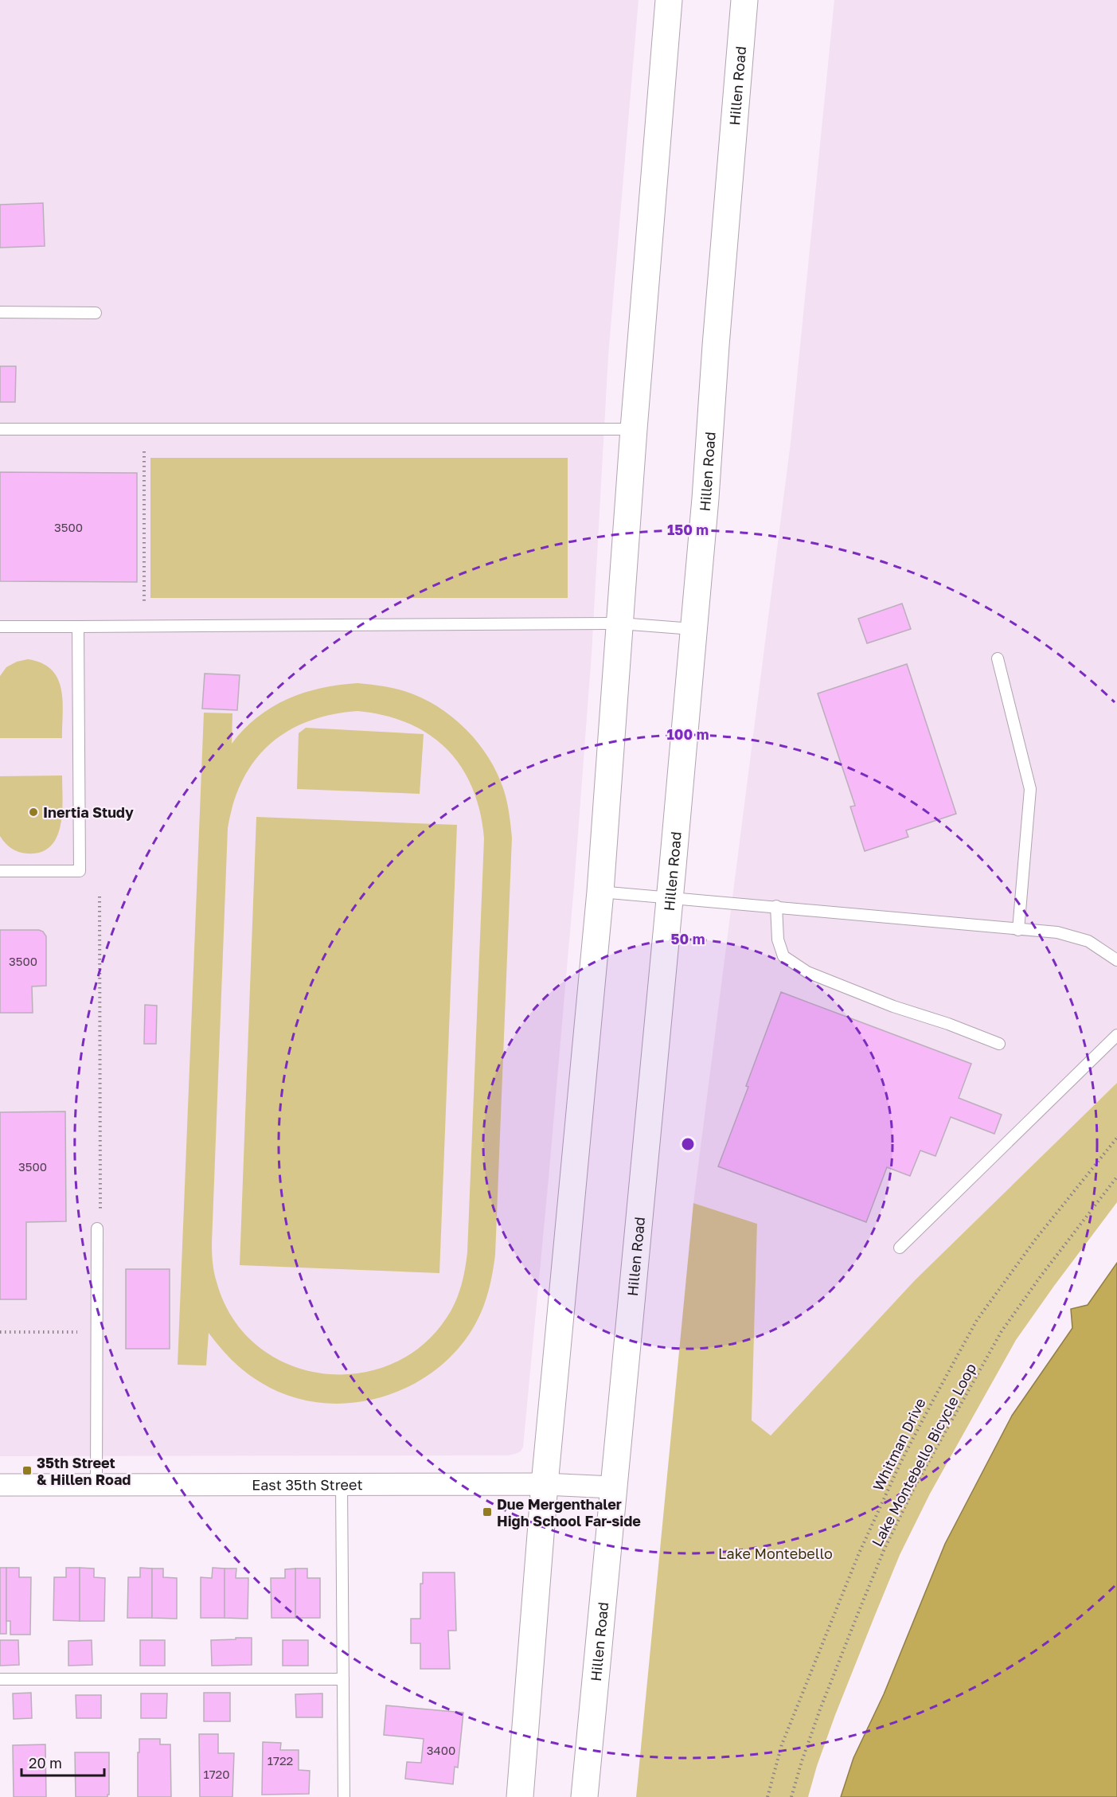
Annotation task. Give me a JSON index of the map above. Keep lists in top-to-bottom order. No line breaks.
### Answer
{"streets":{"main road":["Hillen Road"],"street":["East 35th Street"],"path":["Whitman Drive","Lake Montebello Bicycle Loop"]},"crossings":[["Hillen Road","East 35th Street"]],"parks":["Lake Montebello"],"places":{"other":["Inertia Study"],"transit":["35th Street & Hillen Road","Due Mergenthaler High School Far-side"]},"house_numbers":["3500","3500","3500","3400","1722","1720"],"scale_bar":"20 m","rings":["150 m","100 m","50 m"]}
